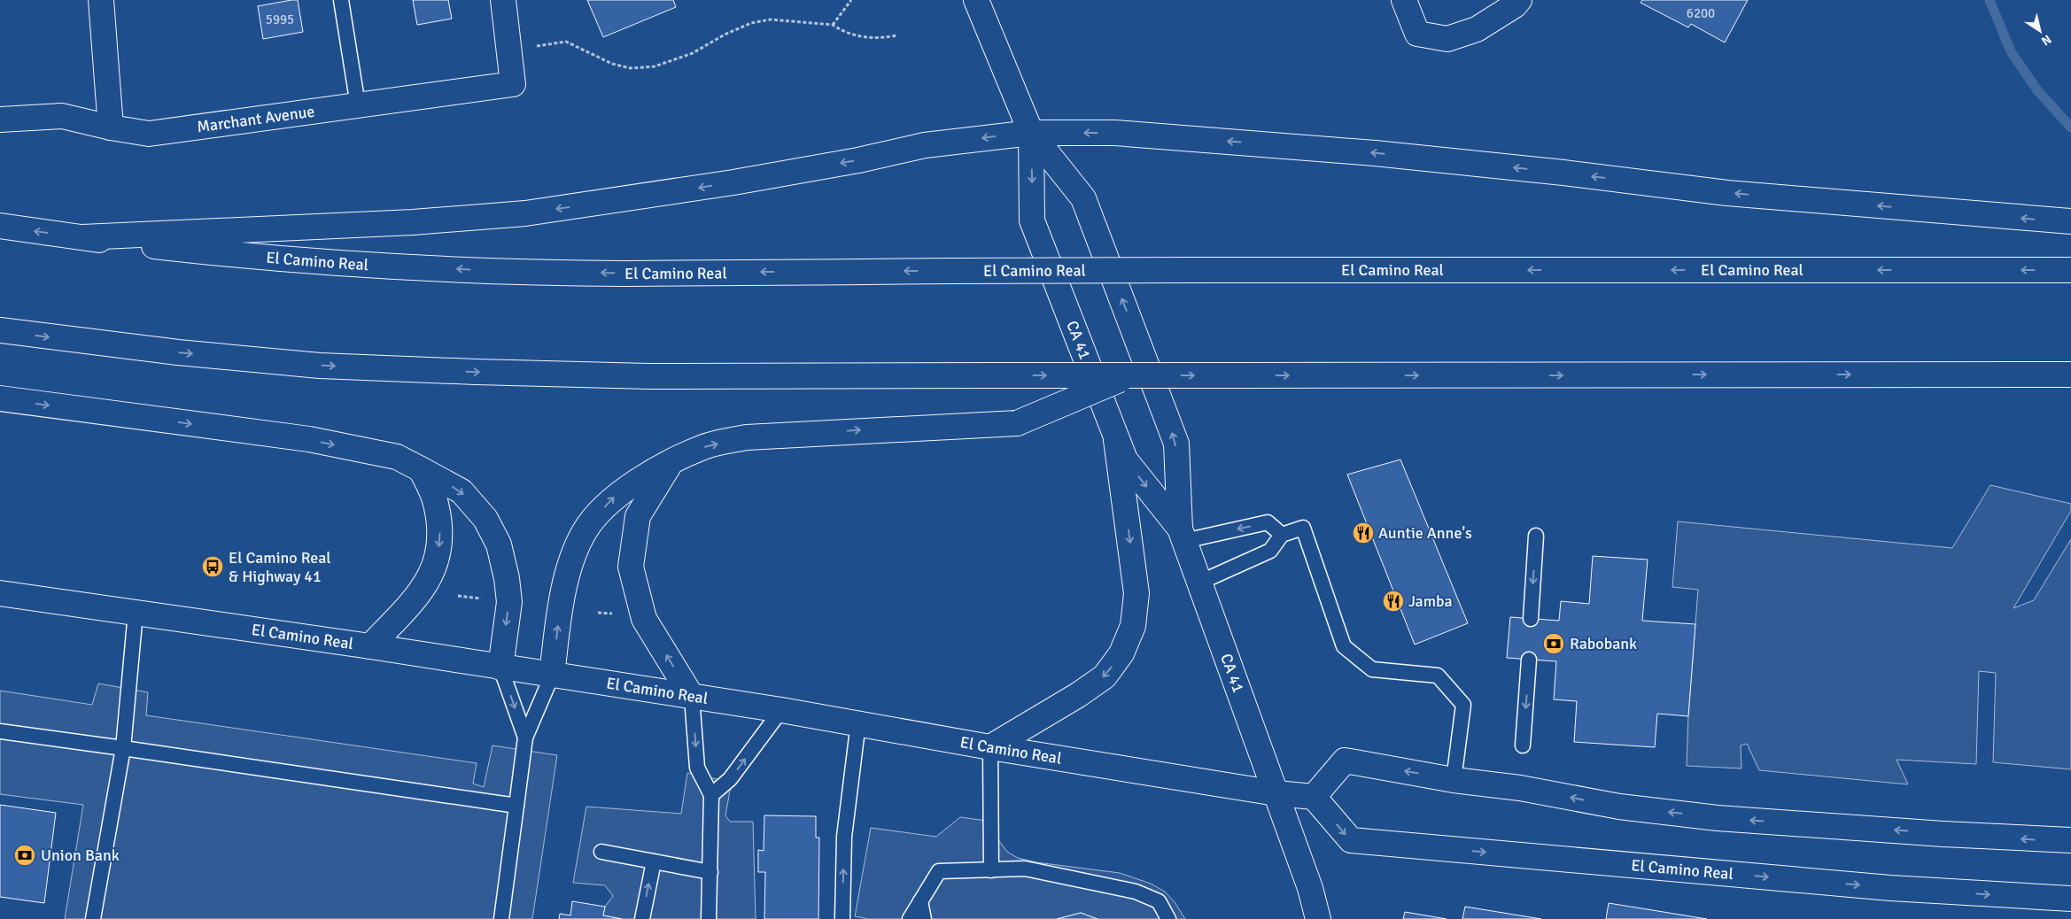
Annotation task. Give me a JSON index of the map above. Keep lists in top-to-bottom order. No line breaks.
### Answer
{"streets":{"main road":["Marchant Avenue","El Camino Real","CA 41"]},"crossings":[["El Camino Real","CA 41"]],"places":{"restaurant":["Auntie Anne's","Jamba"],"bus stop":["El Camino Real & Highway 41"],"bank":["Rabobank","Union Bank"]},"house_numbers":["6200","5995"],"north":"bottom right"}
